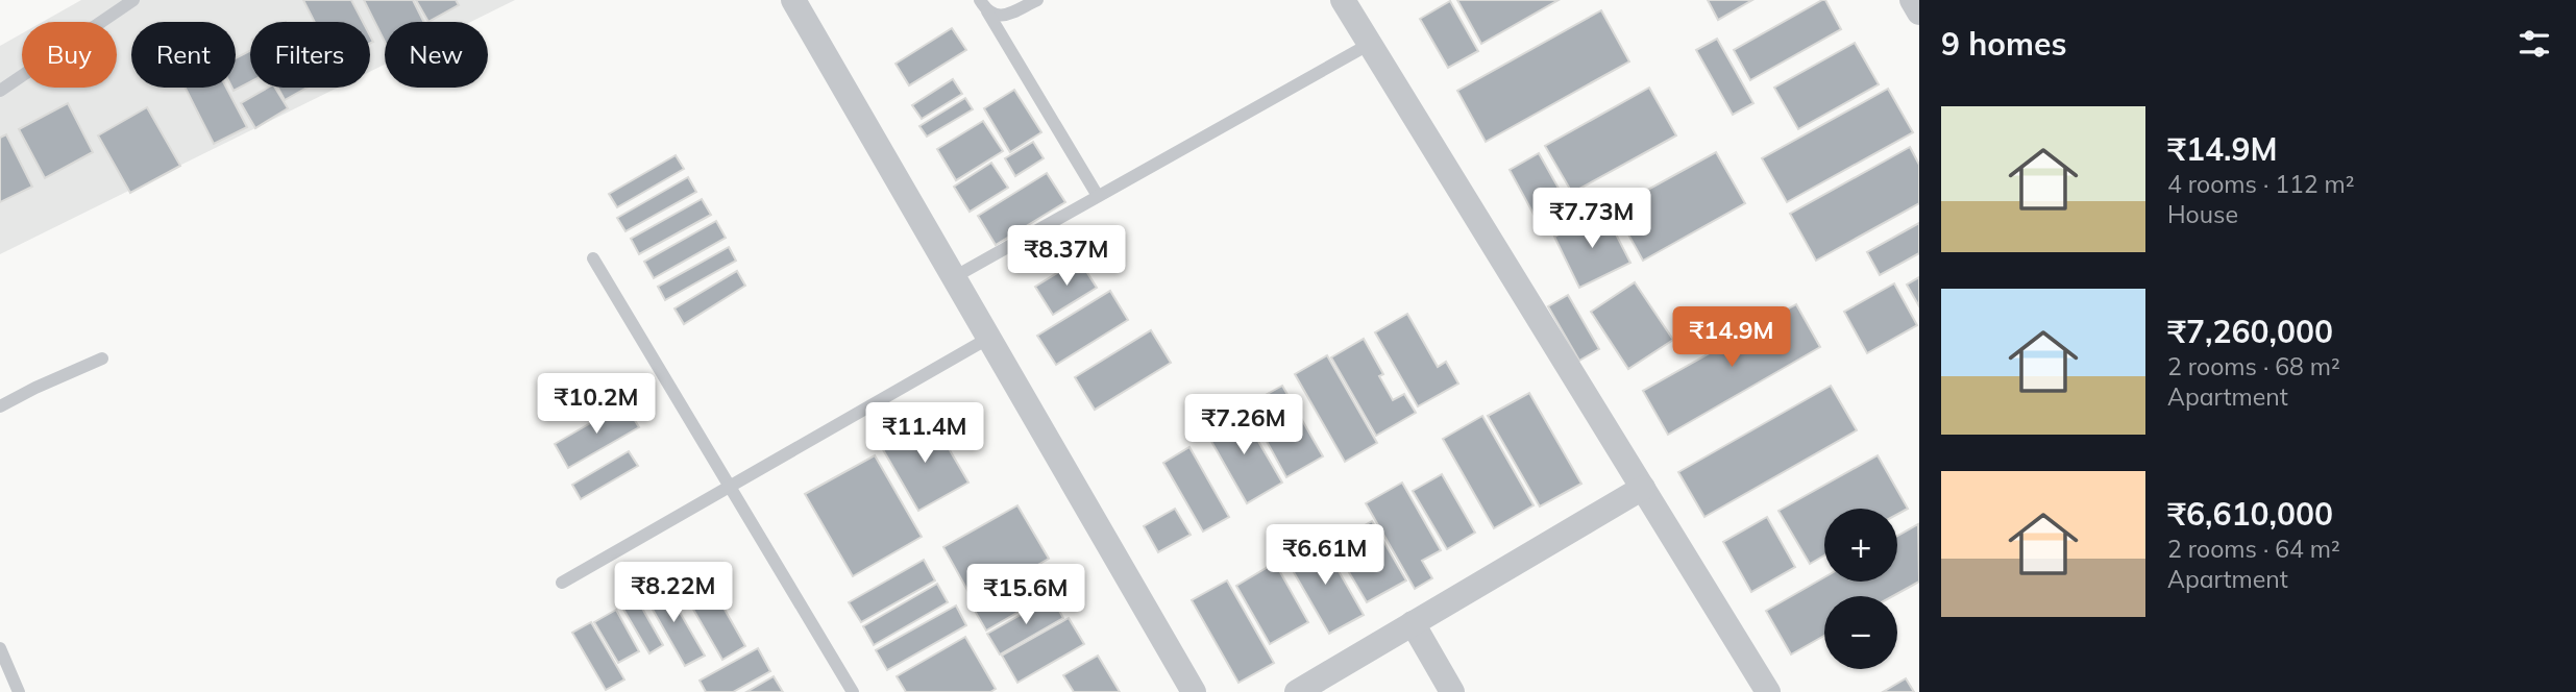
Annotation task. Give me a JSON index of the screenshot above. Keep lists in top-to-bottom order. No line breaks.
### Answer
{"page":{"heading":"9 homes","chip":["Buy","Rent","Filters","New"],"list":[{"name":"₹14.9M","note":"4 rooms · 112 m² · House"},{"name":"₹7,260,000","note":"2 rooms · 68 m² · Apartment"},{"name":"₹6,610,000","note":"2 rooms · 64 m² · Apartment"}],"price":["₹7.73M","₹8.37M","₹14.9M","₹10.2M","₹7.26M","₹11.4M","₹6.61M","₹8.22M","₹15.6M"],"map_buttons":["+","−"]}}
